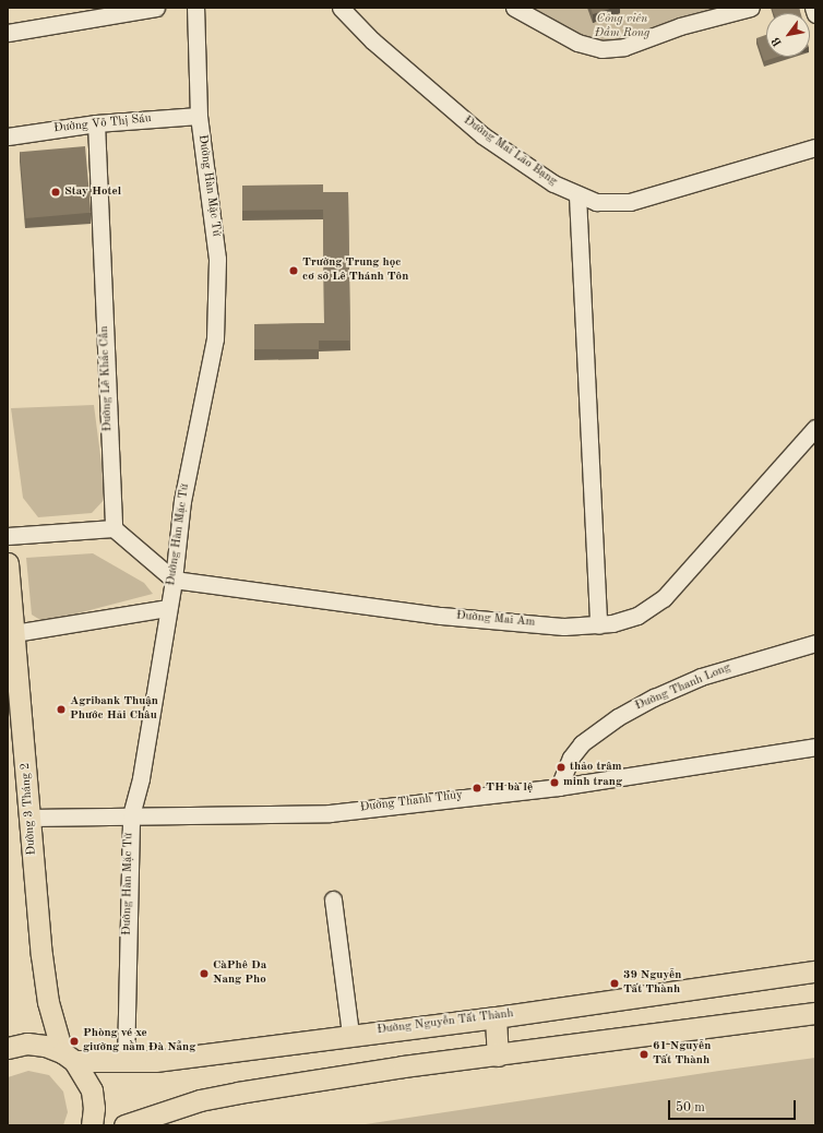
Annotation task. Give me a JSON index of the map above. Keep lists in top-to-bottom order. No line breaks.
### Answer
{"streets":{"main road":["Đường 3 Tháng 2","Đường Nguyễn Tất Thành"],"street":["Đường Võ Thị Sáu","Đường Mai Lão Bạng","Đường Hàn Mặc Tử","Đường Lê Khắc Cần","Đường Mai Am","Đường Thanh Long","Đường Thanh Thủy"]},"crossings":[["Đường Võ Thị Sáu","Đường Hàn Mặc Tử"],["Đường Võ Thị Sáu","Đường Lê Khắc Cần"],["Đường Hàn Mặc Tử","Đường Mai Am"],["Đường Hàn Mặc Tử","Đường Thanh Thủy"],["Đường Hàn Mặc Tử","Đường Nguyễn Tất Thành"],["Đường Thanh Long","Đường Thanh Thủy"],["Đường Thanh Thủy","Đường 3 Tháng 2"],["Đường 3 Tháng 2","Đường Nguyễn Tất Thành"]],"parks":["Công viên Đầm Rong"],"places":["Stay Hotel","Trường Trung học cơ sở Lê Thánh Tôn","Agribank Thuận Phước Hải Châu","thảo trâm","minh trang","TH bà lệ","CàPhê Da Nang Pho","39 Nguyễn Tất Thành","Phòng vé xe giường nằm Đà Nẵng","61 Nguyễn Tất Thành"],"scale_bar":"50 m","north":"bottom left"}
